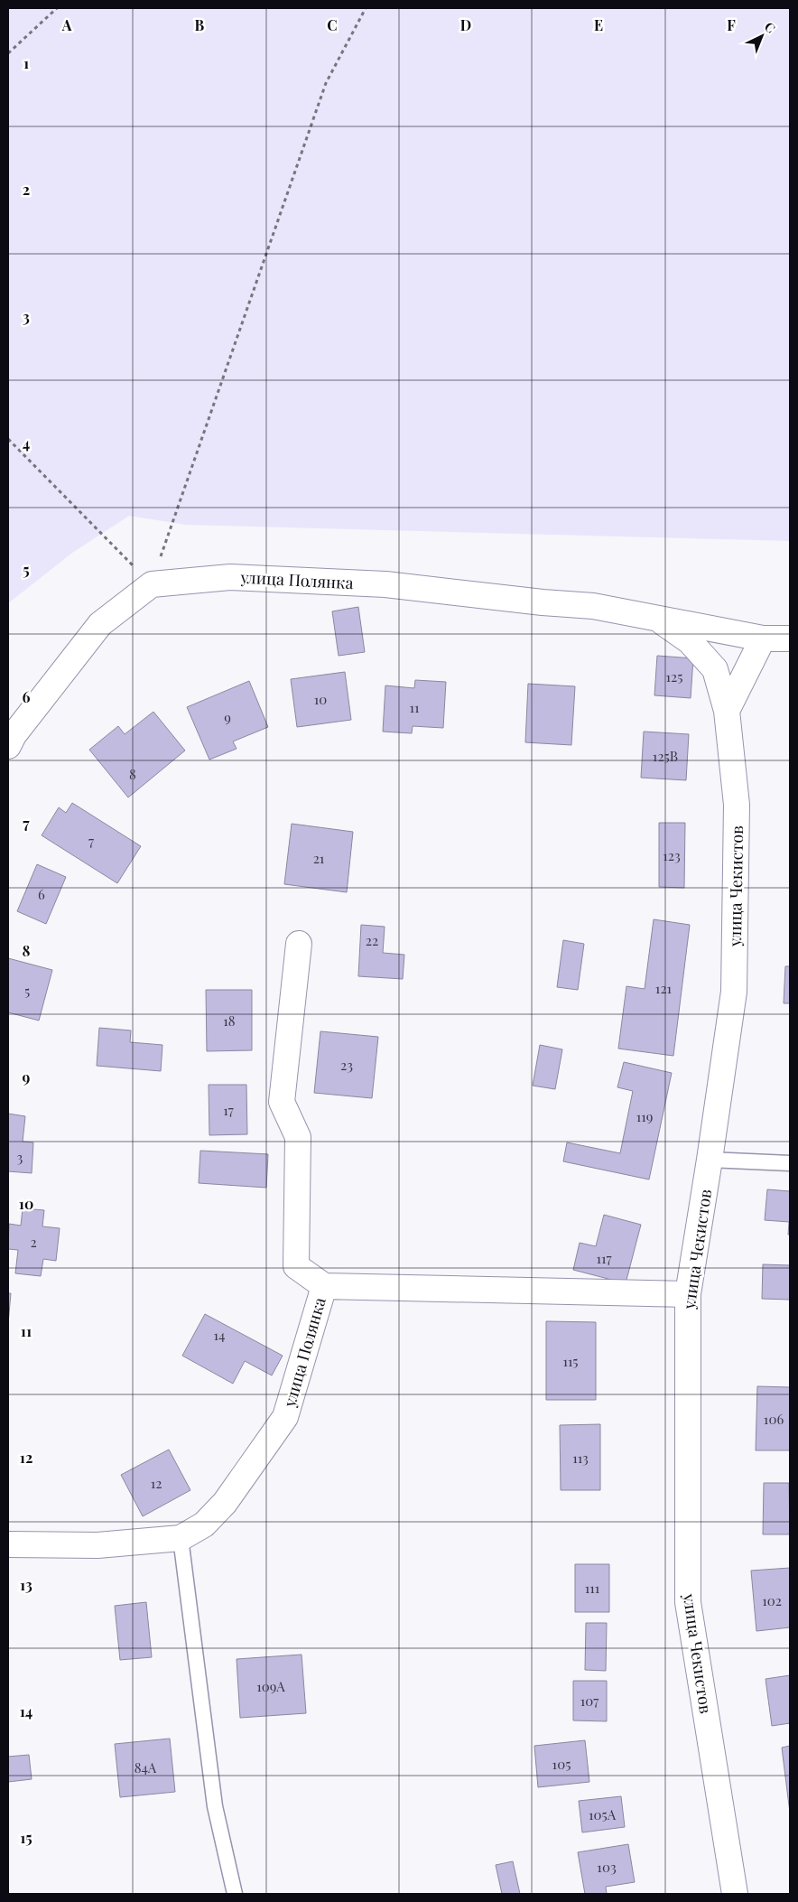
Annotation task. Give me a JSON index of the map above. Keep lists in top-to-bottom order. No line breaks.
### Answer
{"streets":{"street":["улица Полянка","улица Чекистов"]},"crossings":[["улица Полянка","улица Чекистов"]],"house_numbers":["125","10","11","9","125В","8","7","123","21","6","22","121","5","18","23","17","119","3","2","117","14","115","106","113","12","111","102","109А","107","105","84А","105А","103"],"north":"top right","grid":{"columns":["A","B","C","D","E","F"],"rows":["1","2","3","4","5","6","7","8","9","10","11","12","13","14","15"]}}
